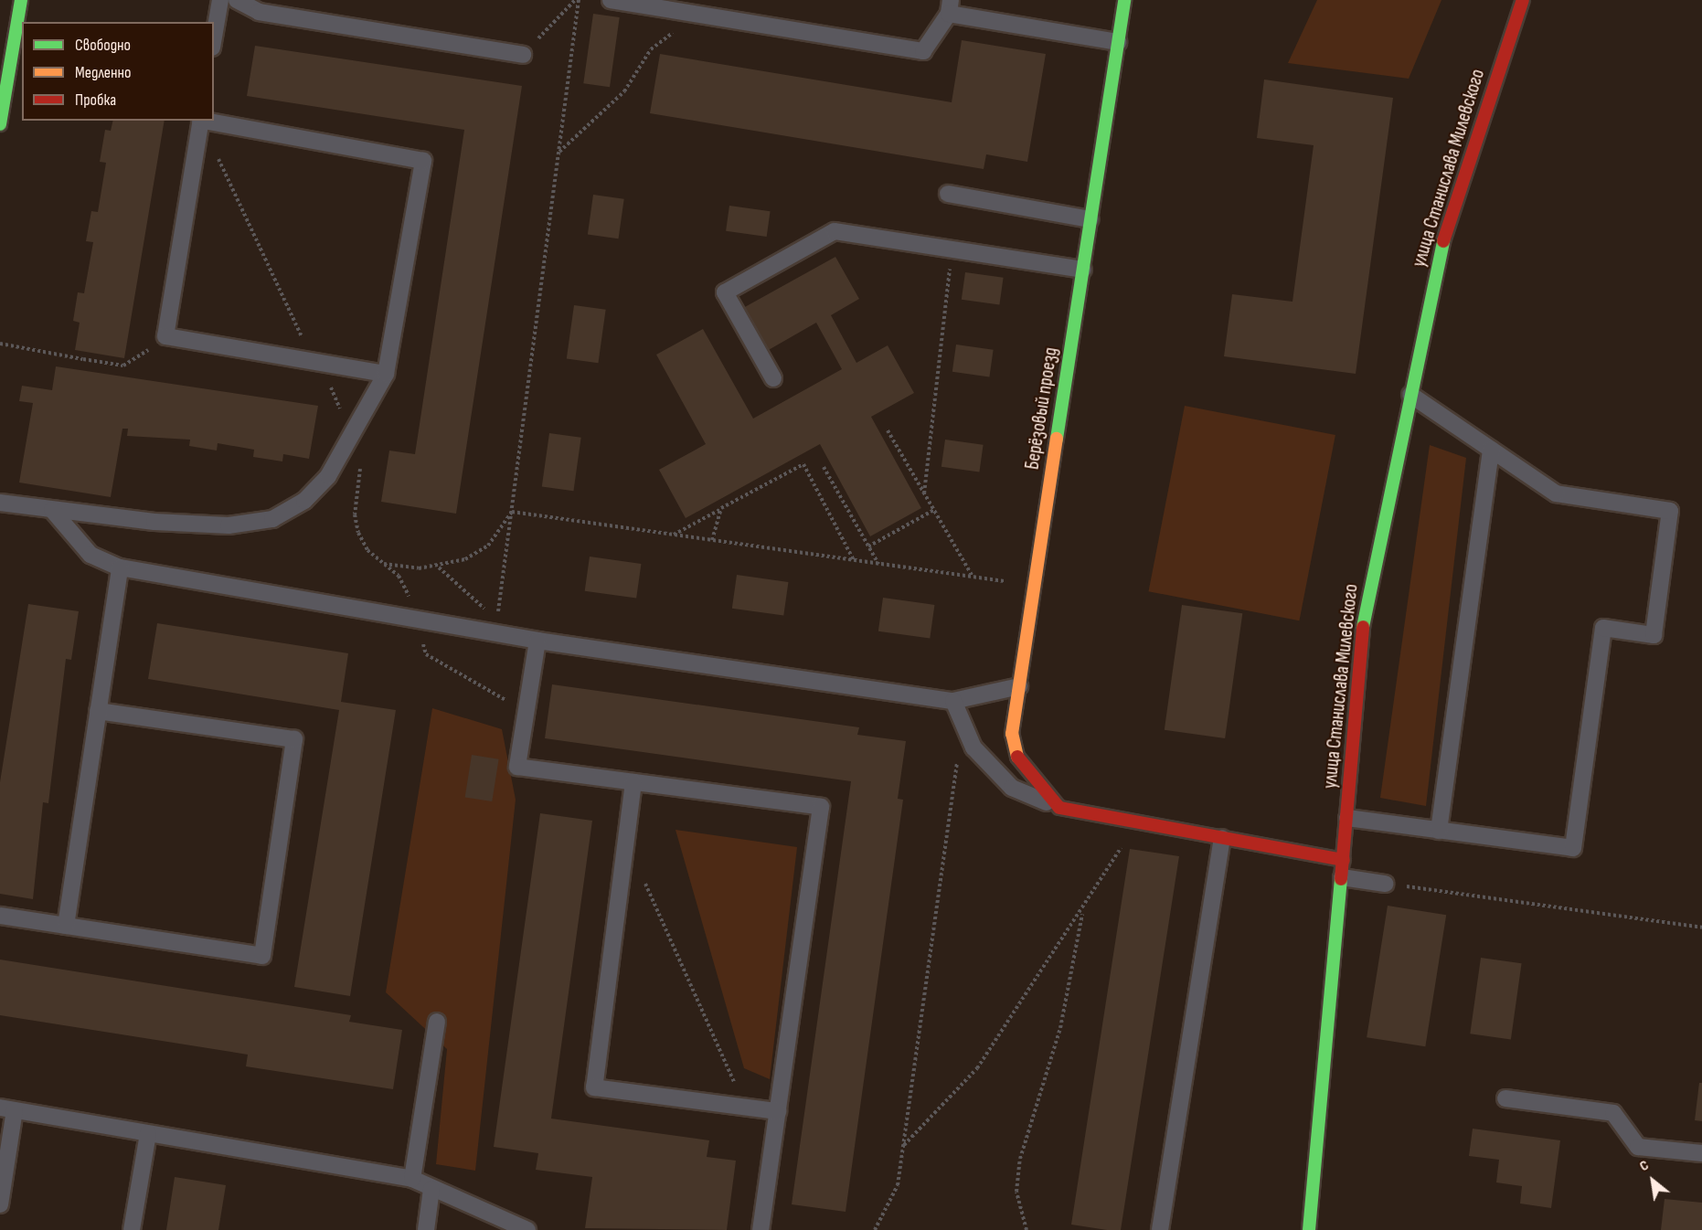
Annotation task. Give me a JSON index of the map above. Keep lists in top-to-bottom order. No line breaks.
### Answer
{"streets":{"street":["улица Станислава Милевского","Берёзовый проезд"]},"legend":["Свободно","Медленно","Пробка"],"north":"top left"}
